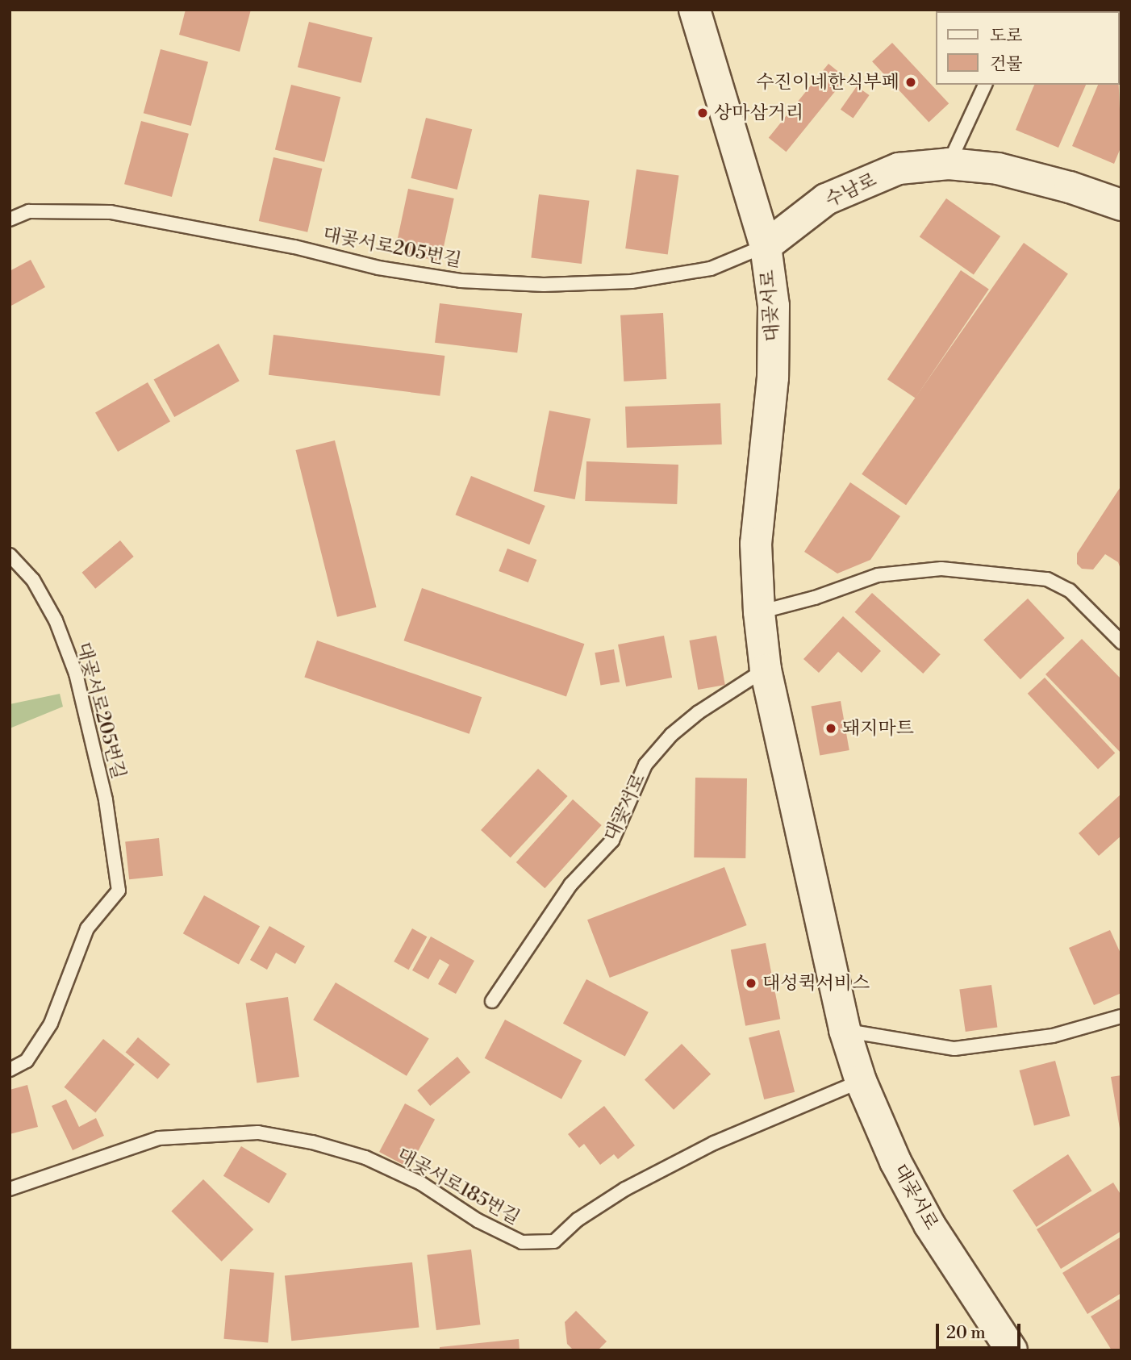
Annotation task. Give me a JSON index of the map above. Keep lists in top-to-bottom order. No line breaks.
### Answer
{"streets":{"street":["수남로","대곶서로"],"lane":["대곶서로205번길","대곶서로185번길"]},"crossings":[["수남로","대곶서로205번길"],["수남로","대곶서로"],["대곶서로205번길","대곶서로"],["대곶서로","대곶서로185번길"]],"places":["수진이네한식부페","상마삼거리","돼지마트","대성퀵서비스"],"legend":["도로","건물"],"scale_bar":"20 m"}
